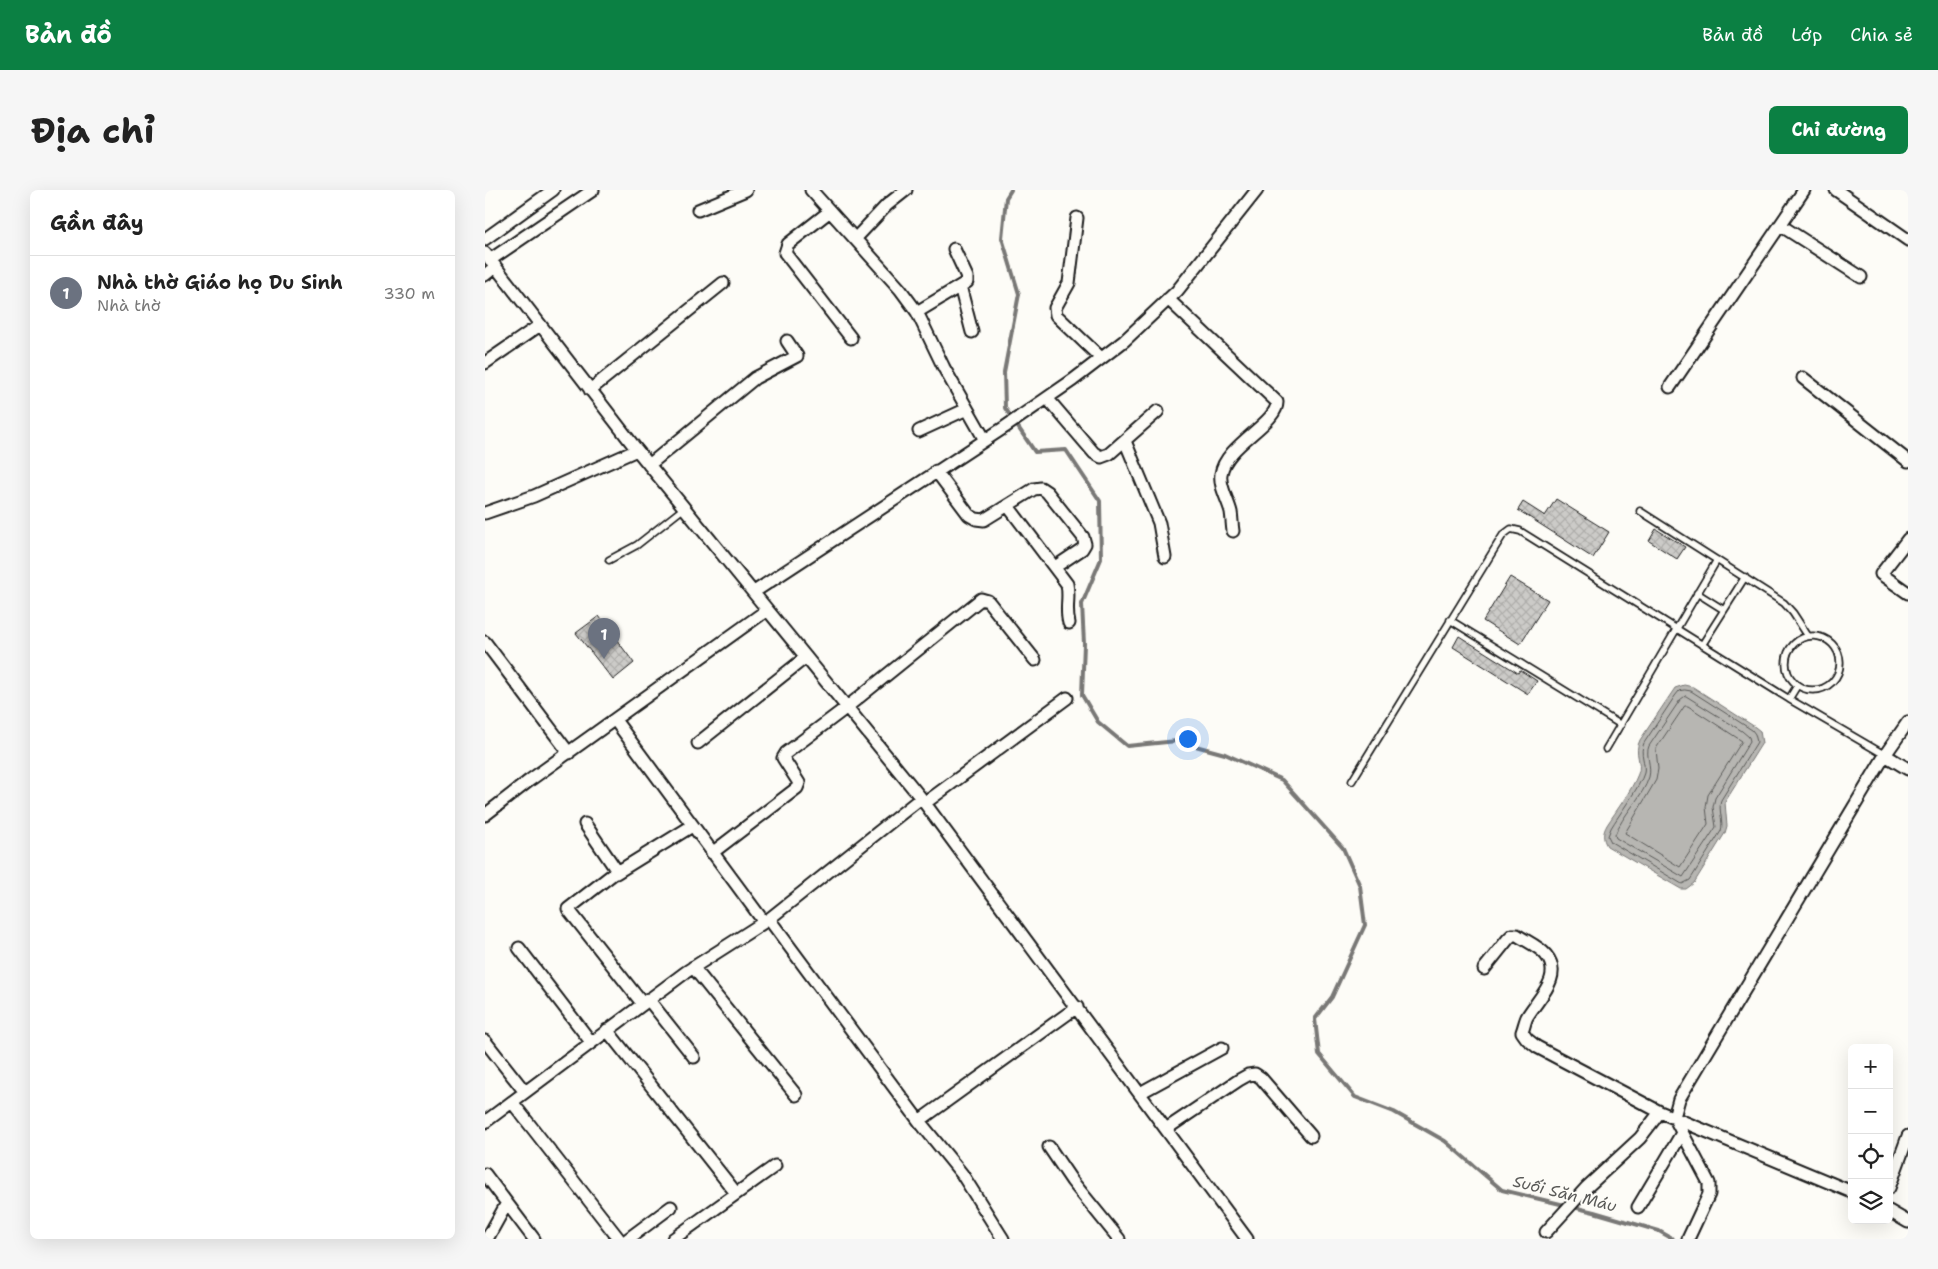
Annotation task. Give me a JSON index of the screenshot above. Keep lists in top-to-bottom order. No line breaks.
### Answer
{"water":["Suối Săn Máu"],"page":{"header":"Bản đồ","nav":["Bản đồ","Lớp","Chia sẻ"],"buttons":"Chỉ đường","title":"Địa chỉ","heading":"Gần đây","list":[{"mark":"1","name":"Nhà thờ Giáo họ Du Sinh","note":"Nhà thờ","value":"330 m"}],"pins":"1","map_buttons":["+","−"]}}
